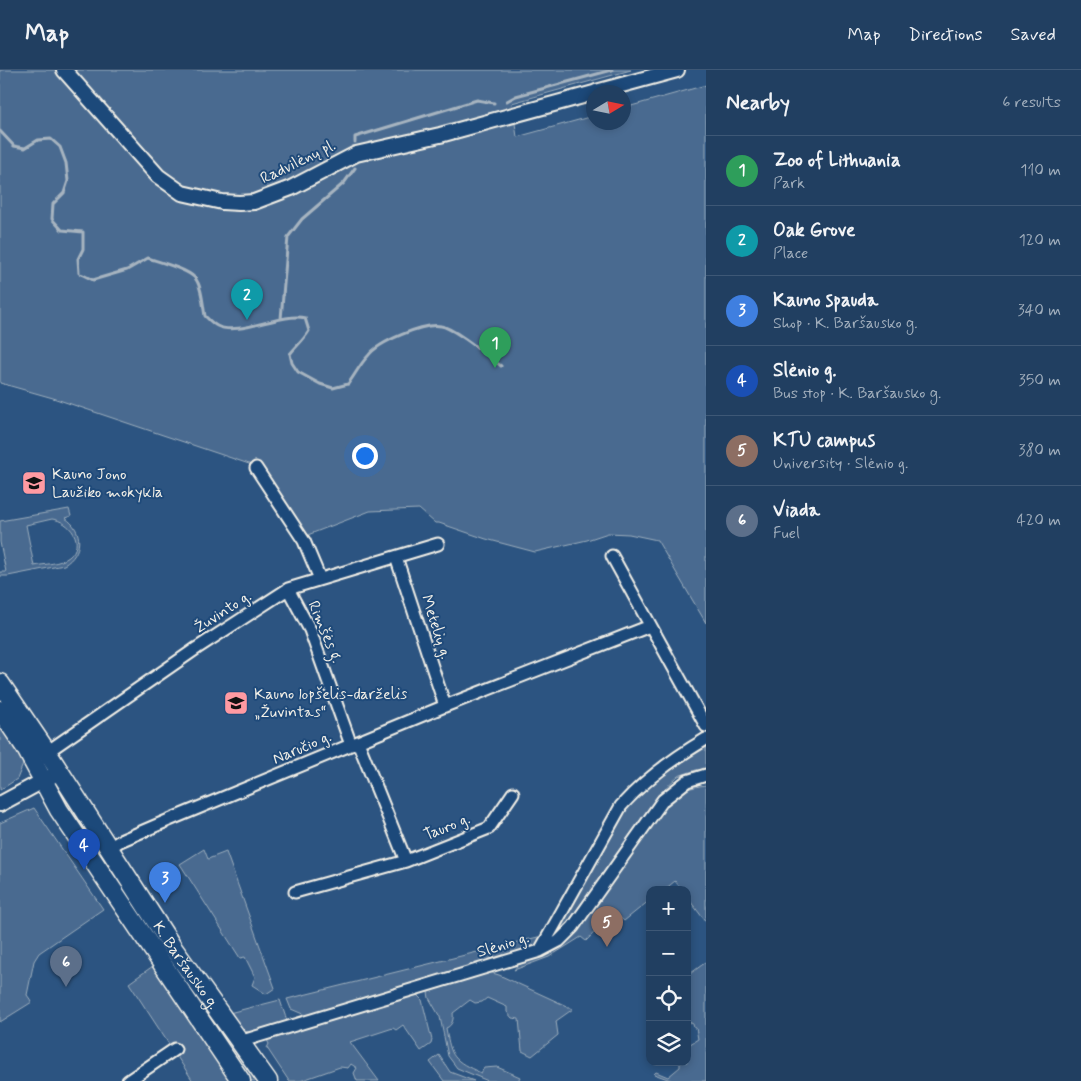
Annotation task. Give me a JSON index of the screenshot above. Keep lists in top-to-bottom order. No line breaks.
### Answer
{"streets":{"main road":["K. Baršausko g."],"street":["Radvilėnų pl.","Žuvinto g.","Metelių g.","Rimšės g.","Naručio g.","Tauro g.","Slėnio g."]},"crossings":[["Žuvinto g.","Metelių g."],["Žuvinto g.","Rimšės g."],["Žuvinto g.","K. Baršausko g."],["Metelių g.","Naručio g."],["Rimšės g.","Naručio g."],["Naručio g.","K. Baršausko g."],["Slėnio g.","K. Baršausko g."]],"places":{"school or university":["Kauno Jono Laužiko mokykla","Kauno lopšelis-darželis „Žuvintas“"]},"north":"right","page":{"header":"Map","nav":["Map","Directions","Saved"],"heading":["Nearby","6 results"],"list":[{"mark":"1","name":"Zoo of Lithuania","note":"Park","value":"110 m"},{"mark":"2","name":"Oak Grove","note":"Place","value":"120 m"},{"mark":"3","name":"Kauno spauda","note":"Shop · K. Baršausko g.","value":"340 m"},{"mark":"4","name":"Slėnio g.","note":"Bus stop · K. Baršausko g.","value":"350 m"},{"mark":"5","name":"KTU campus","note":"University · Slėnio g.","value":"380 m"},{"mark":"6","name":"Viada","note":"Fuel","value":"420 m"}],"pins":["2","1","4","3","5","6"],"map_buttons":["+","−"]}}
